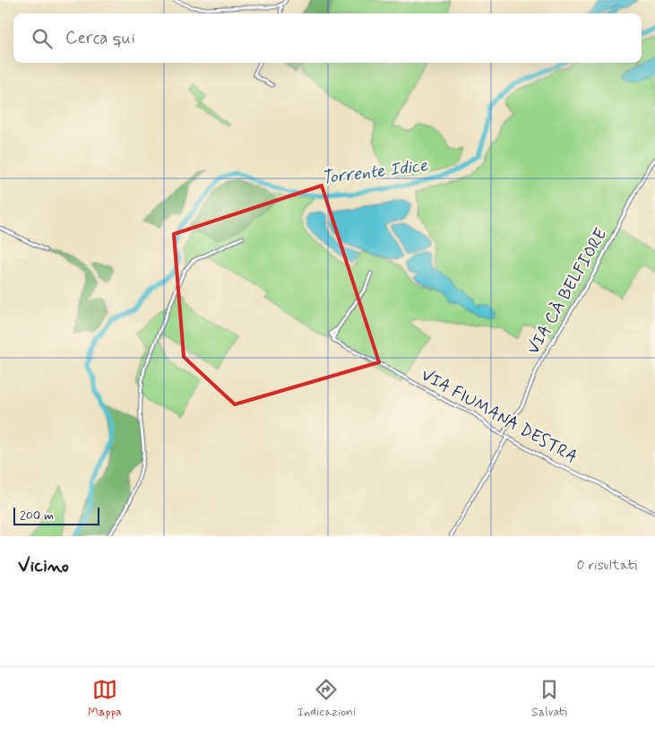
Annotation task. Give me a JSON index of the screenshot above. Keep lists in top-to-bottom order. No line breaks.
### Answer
{"streets":{"street":["VIA CÀ BELFIORE","VIA FIUMANA DESTRA"]},"crossings":[["VIA CÀ BELFIORE","VIA FIUMANA DESTRA"]],"water":["Torrente Idice"],"scale_bar":"200 m","page":{"search":"Cerca qui","scale":"200 m","heading":["Vicino","0 risultati"],"nav":["Mappa","Indicazioni","Salvati"]}}
